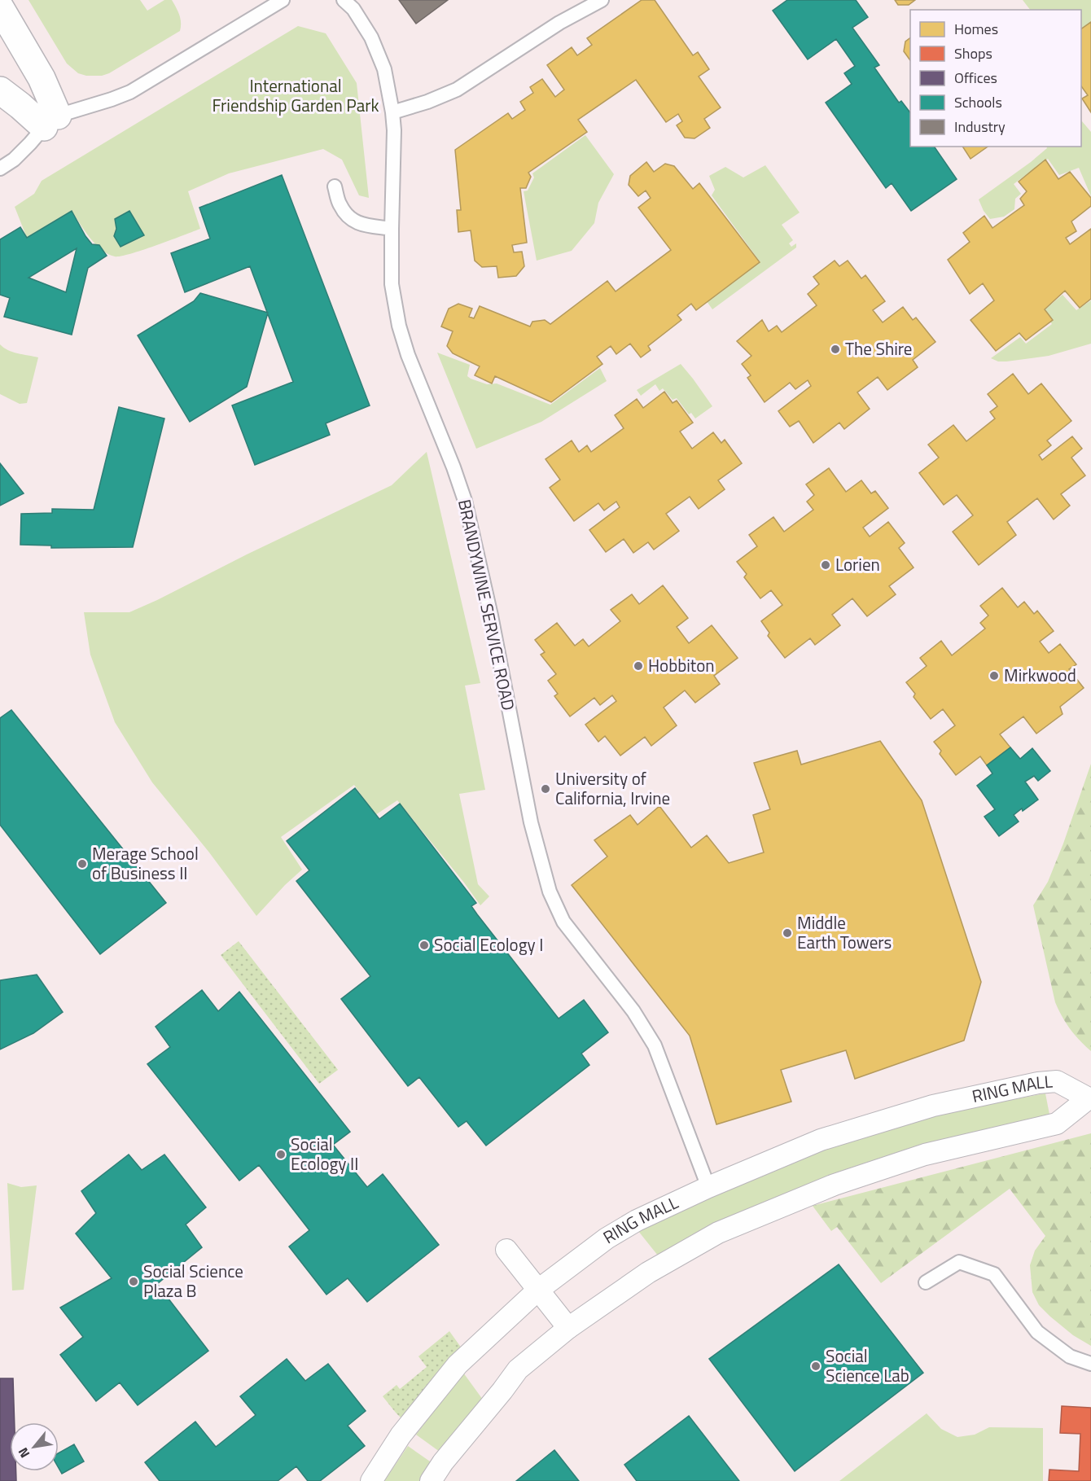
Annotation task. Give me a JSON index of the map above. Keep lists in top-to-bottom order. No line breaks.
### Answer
{"streets":{"street":["RING MALL"],"lane":["BRANDYWINE SERVICE ROAD"]},"crossings":[["BRANDYWINE SERVICE ROAD","RING MALL"]],"parks":["International Friendship Garden Park"],"places":["The Shire","Lorien","Hobbiton","Mirkwood","University of California, Irvine","Merage School of Business II","Middle Earth Towers","Social Ecology I","Social Ecology II","Social Science Plaza B","Social Science Lab"],"legend":["Homes","Shops","Offices","Schools","Industry"],"north":"bottom left"}
